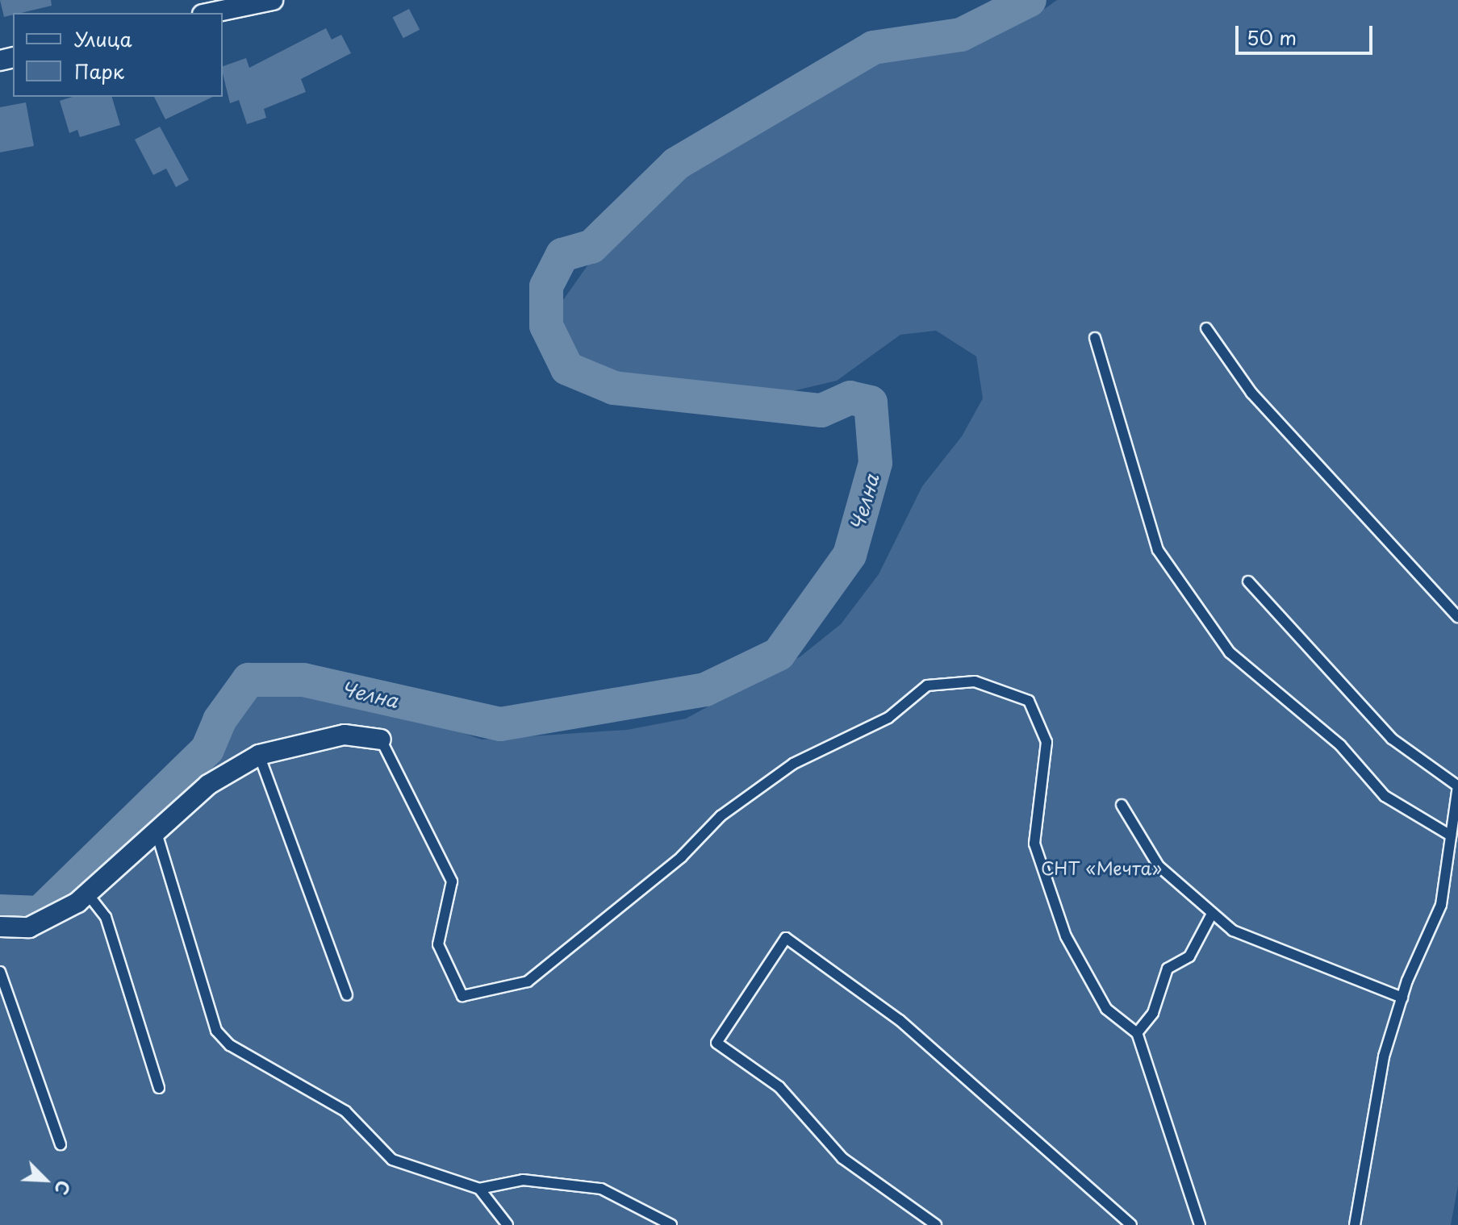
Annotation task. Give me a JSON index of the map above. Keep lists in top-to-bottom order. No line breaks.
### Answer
{"water":["Челна"],"parks":["СНТ «Мечта»"],"legend":["Улица","Парк"],"scale_bar":"50 m","north":"bottom right"}
